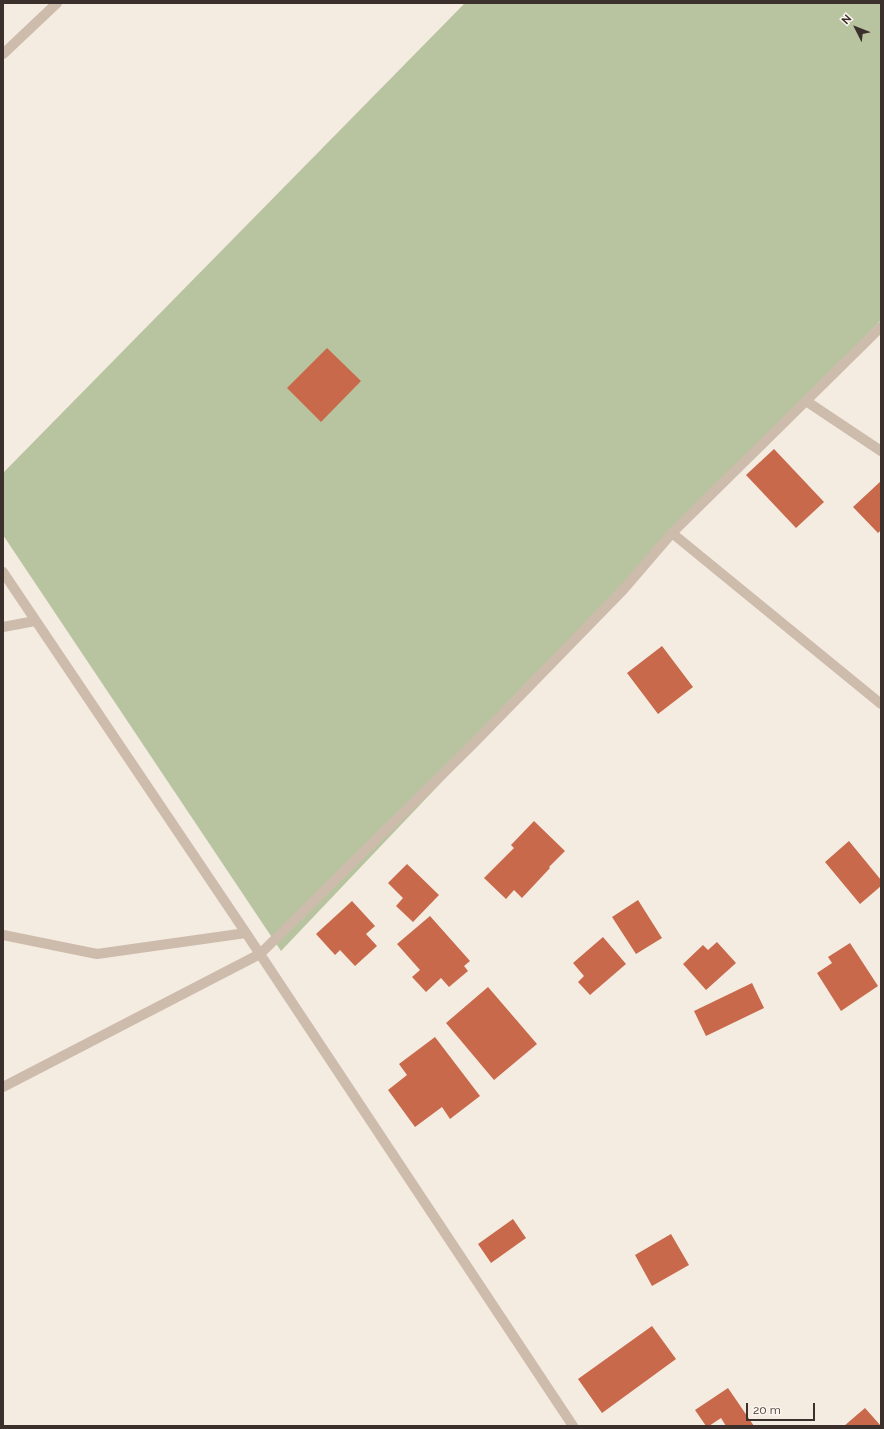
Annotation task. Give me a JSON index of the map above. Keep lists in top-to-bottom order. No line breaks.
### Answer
{"scale_bar":"20 m","north":"top left"}
